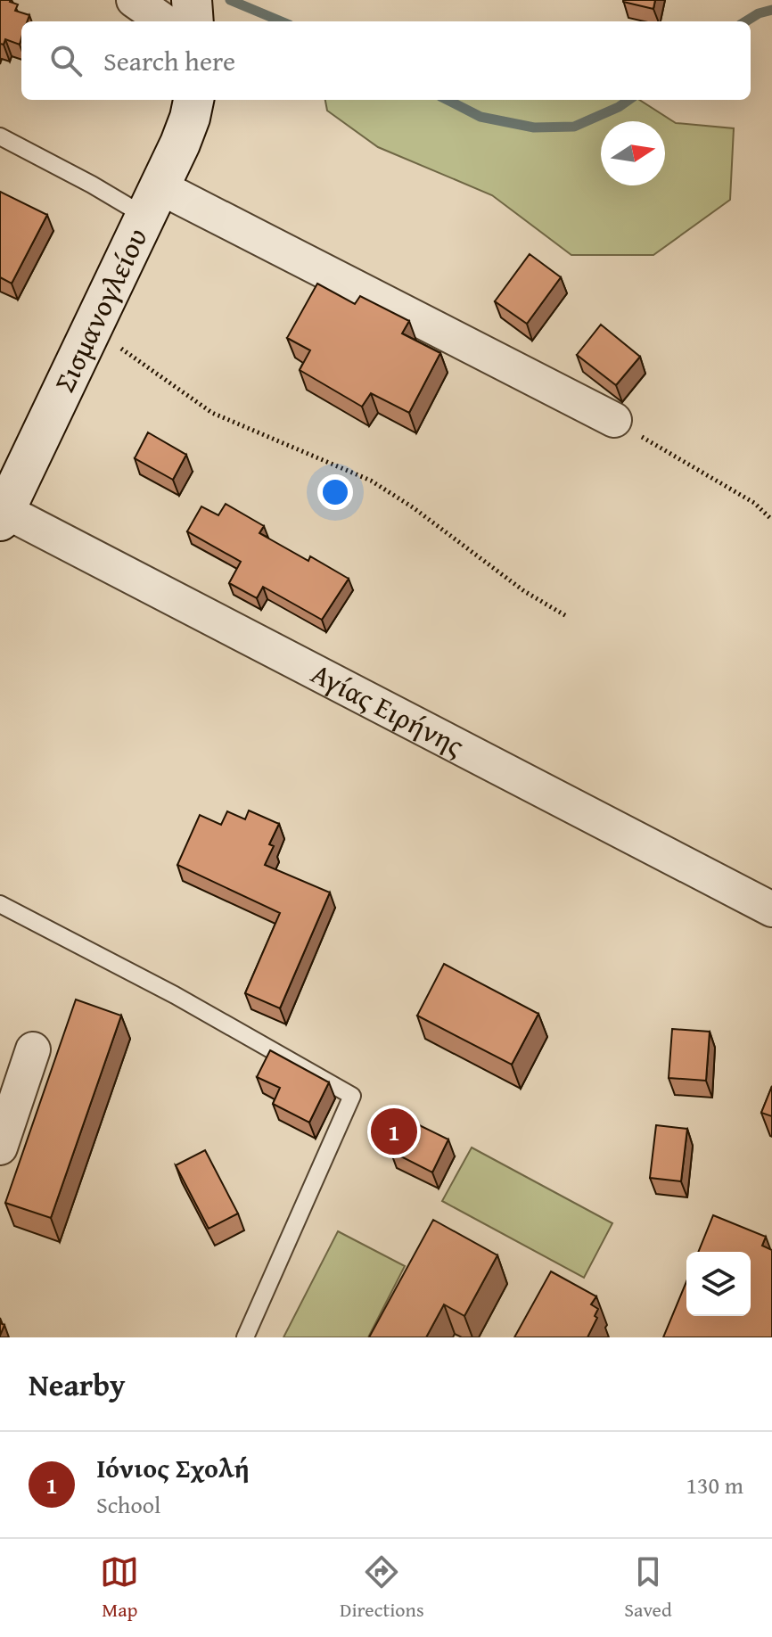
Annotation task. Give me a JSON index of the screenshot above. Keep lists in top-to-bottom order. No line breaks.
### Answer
{"streets":{"street":["Σισμανογλείου","Αγίας Ειρήνης"]},"crossings":[["Σισμανογλείου","Αγίας Ειρήνης"]],"north":"right","page":{"search":"Search here","pins":"1","heading":"Nearby","list":[{"mark":"1","name":"Ιόνιος Σχολή","note":"School","value":"130 m"}],"nav":["Map","Directions","Saved"]}}
